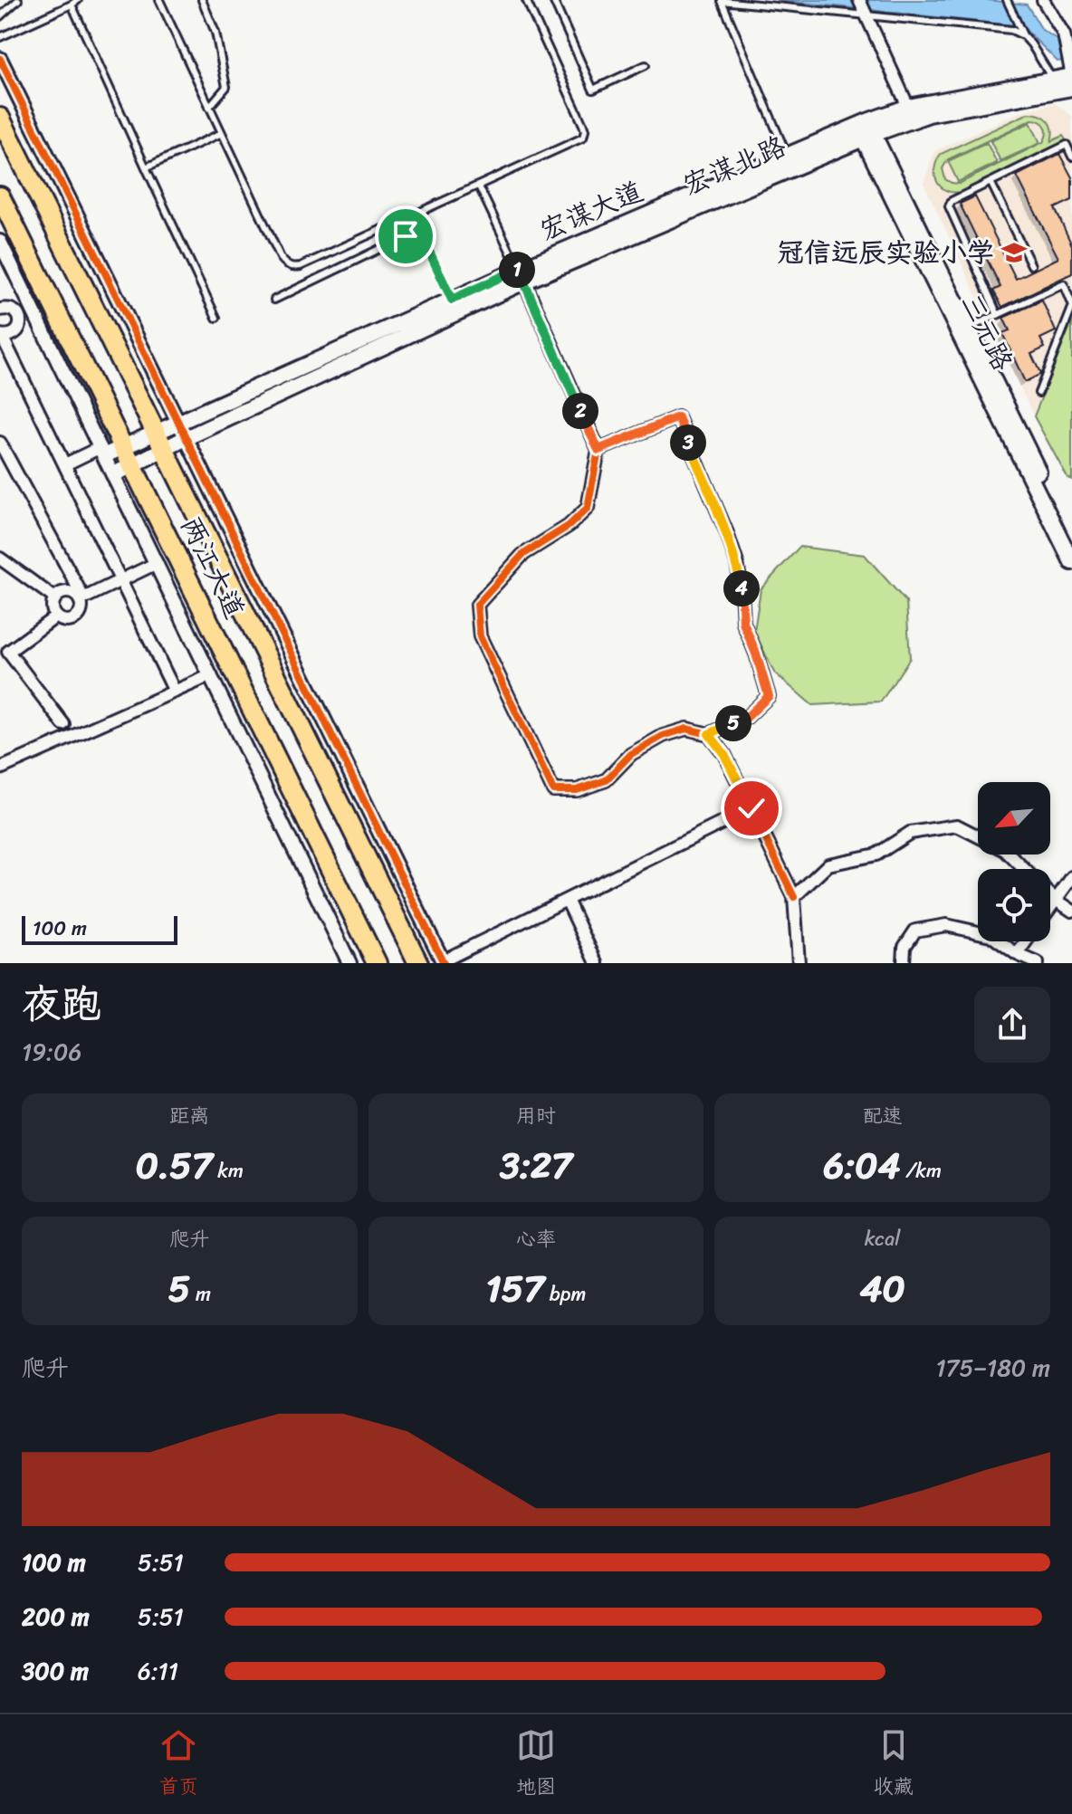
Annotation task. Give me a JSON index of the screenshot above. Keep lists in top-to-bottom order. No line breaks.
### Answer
{"streets":{"highway":["两江大道"],"main road":["宏谋北路","宏谋大道","三元路"]},"crossings":[["宏谋北路","宏谋大道"],["宏谋北路","三元路"],["宏谋北路","两江大道"],["宏谋大道","三元路"],["宏谋大道","两江大道"]],"places":{"school or university":["冠信远辰实验小学"]},"scale_bar":"100 m","north":"bottom left","page":{"pins":["1","2","3","4","5"],"scale":"100 m","heading":["夜跑","19:06"],"stats":[["距离","0.57 km"],["用时","3:27"],["配速","6:04 /km"],["爬升","5 m"],["心率","157 bpm"],["kcal","40"]],"chart":["爬升","175–180 m"],"list":[{"name":"100 m","note":"5:51"},{"name":"200 m","note":"5:51"},{"name":"300 m","note":"6:11"}],"tabs":["首页","地图","收藏"]}}
